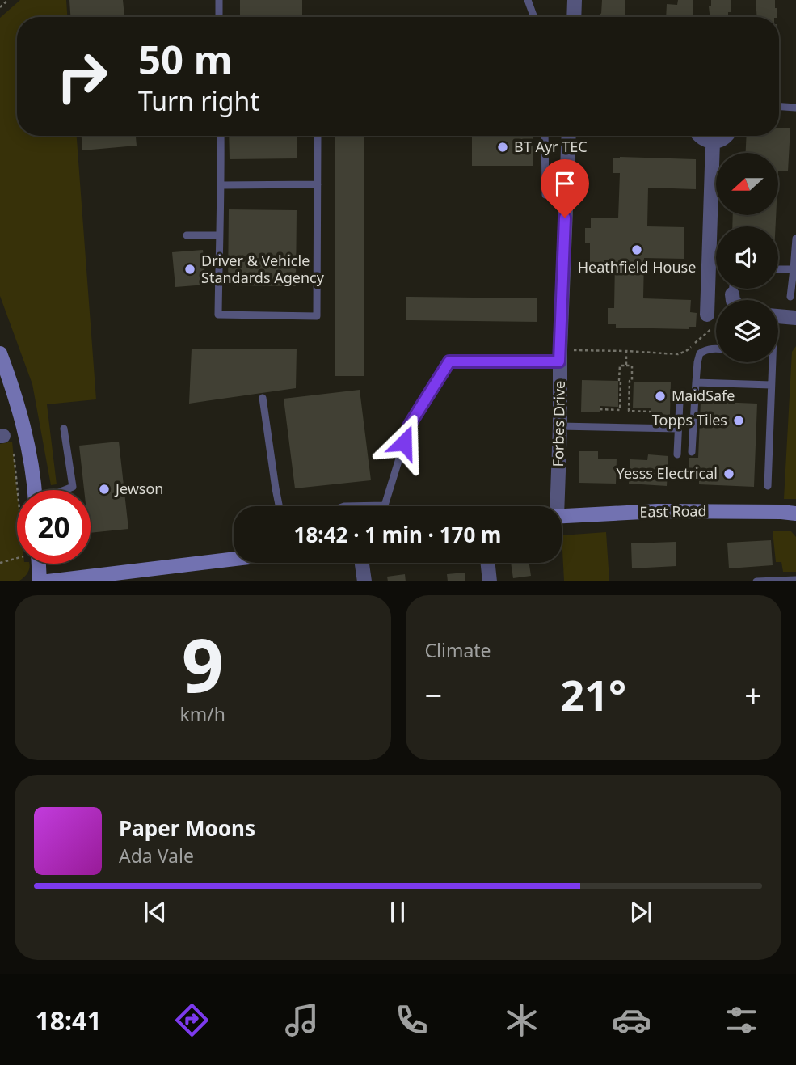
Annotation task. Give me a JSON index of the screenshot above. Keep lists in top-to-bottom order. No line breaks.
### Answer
{"streets":{"street":["Forbes Drive","East Road"]},"places":["BT Ayr TEC","Heathfield House","Driver & Vehicle Standards Agency","MaidSafe","Topps Tiles","Yesss Electrical","Jewson"],"north":"left","page":{"turn":["50 m","Turn right"],"limit":"20","trip":"18:42 · 1 min · 170 m","tile":[["9","km/h"],"Climate"],"heat":["−","21°","+"],"song":["Paper Moons","Ada Vale"],"tabs":"18:41"}}
